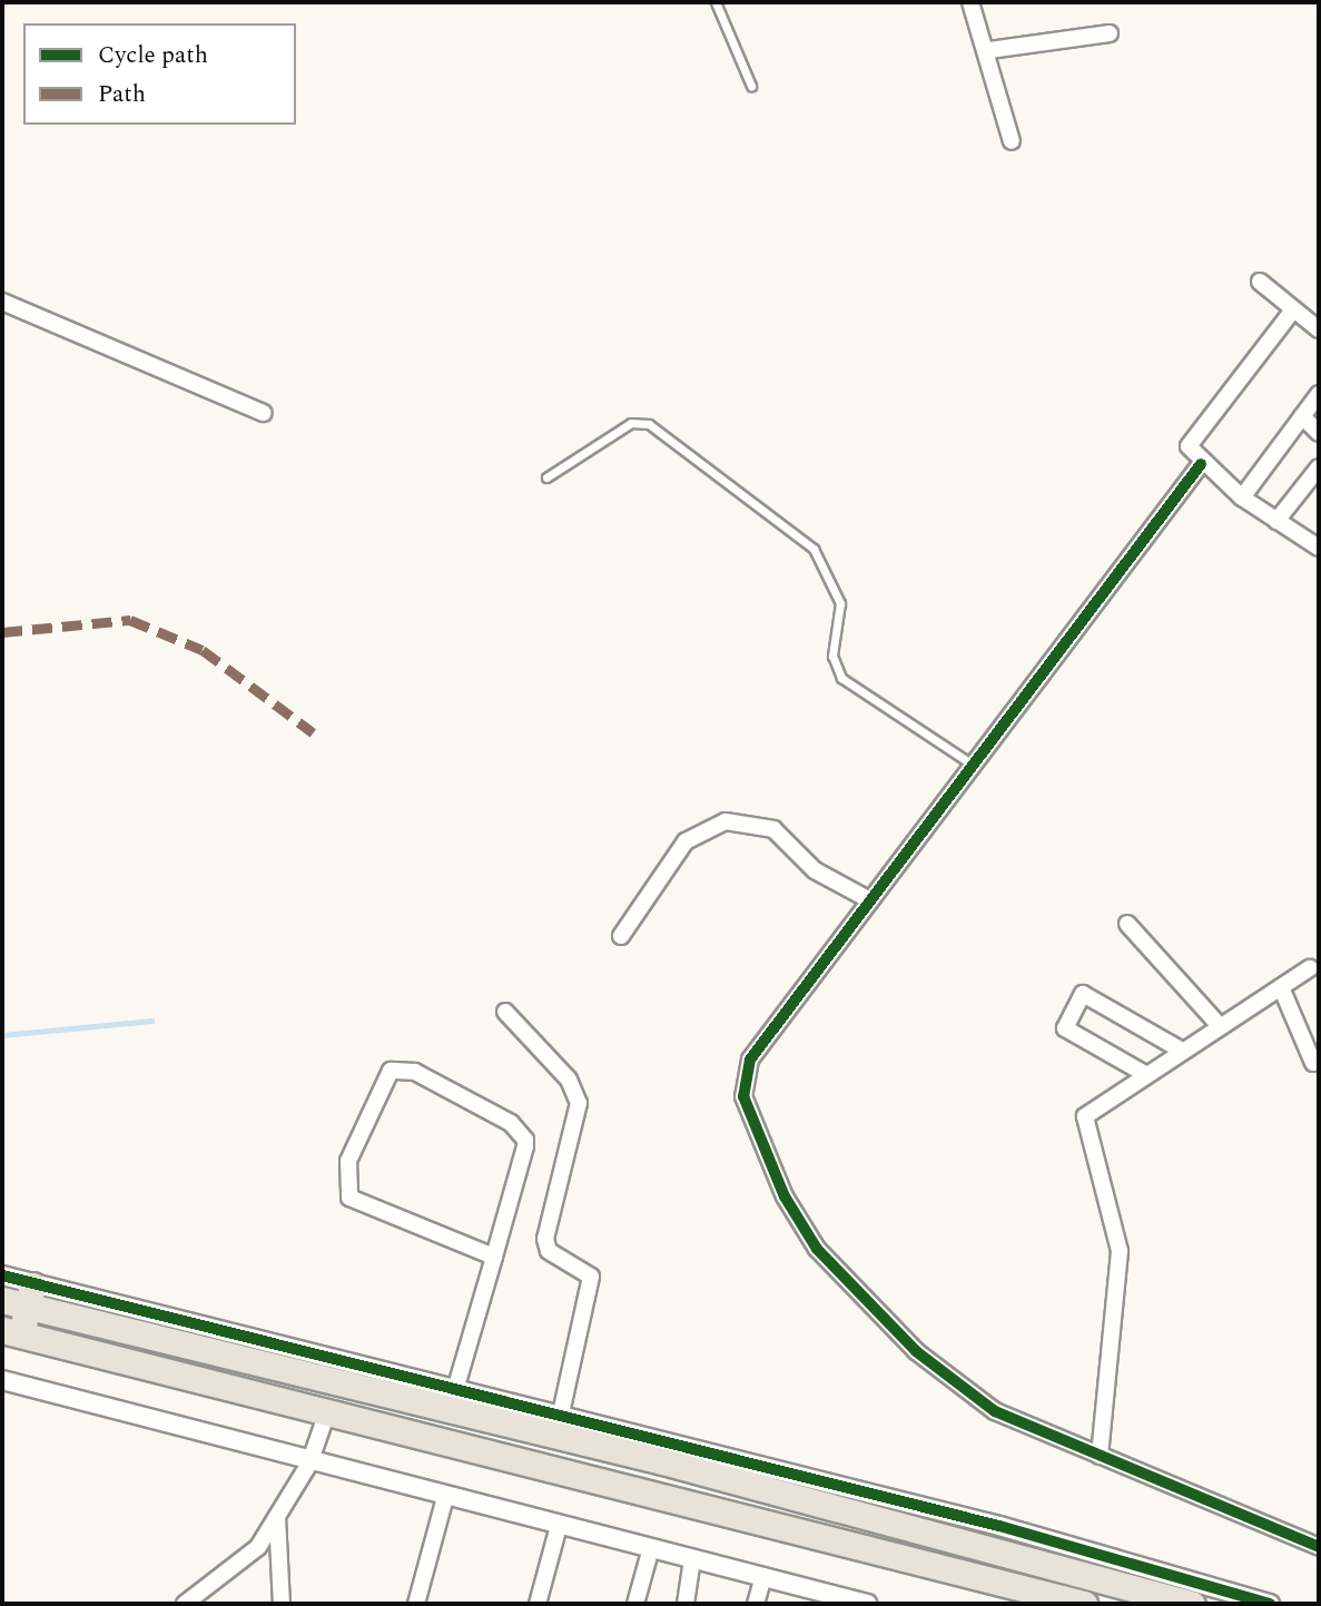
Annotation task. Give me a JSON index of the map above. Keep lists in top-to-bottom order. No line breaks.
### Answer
{"legend":["Cycle path","Path"]}
